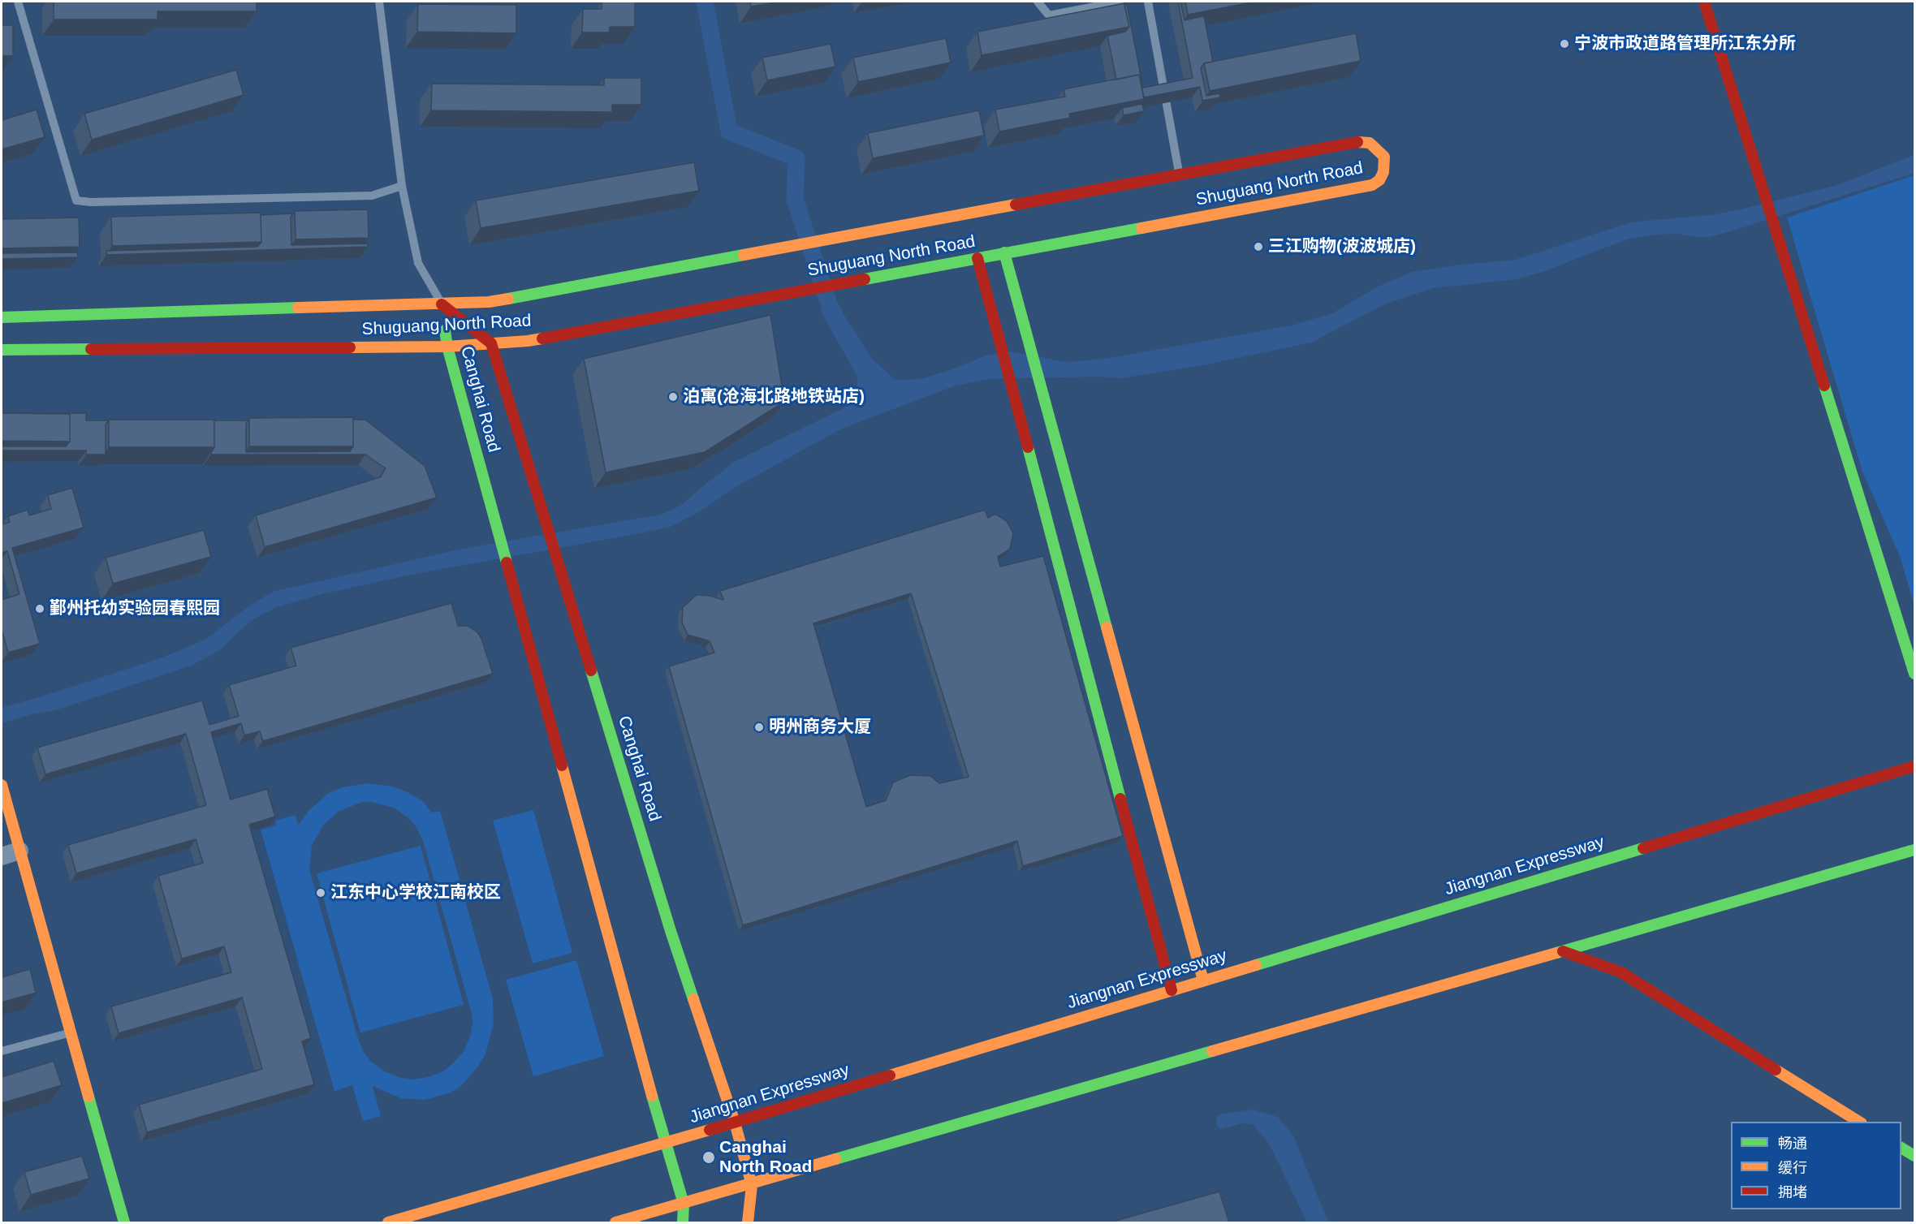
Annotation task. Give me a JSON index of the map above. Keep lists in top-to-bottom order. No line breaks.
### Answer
{"streets":{"main road":["Shuguang North Road","Canghai Road","Jiangnan Expressway"]},"crossings":[["Shuguang North Road","Canghai Road"],["Canghai Road","Jiangnan Expressway"]],"places":["宁波市政道路管理所江东分所","三江购物(波波城店)","泊寓(沧海北路地铁站店)","鄞州托幼实验园春熙园","明州商务大厦","江东中心学校江南校区","Canghai North Road"],"legend":["畅通","缓行","拥堵"]}
